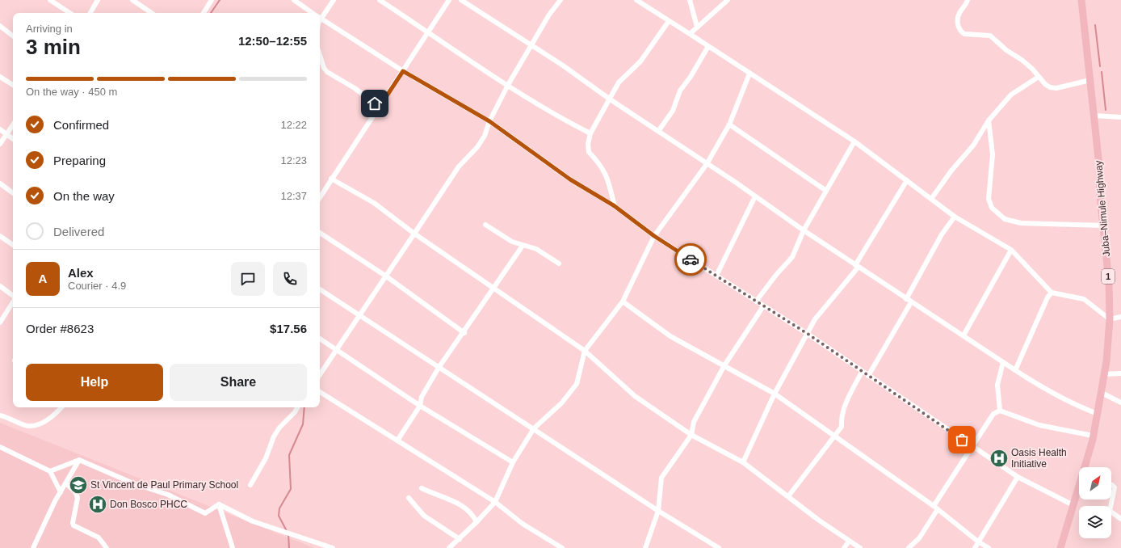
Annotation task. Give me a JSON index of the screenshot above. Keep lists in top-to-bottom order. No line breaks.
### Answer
{"streets":{"main road":["Juba–Nimule Highway","1"]},"places":{"hospital":["Oasis Health Initiative","Don Bosco PHCC"],"school or university":["St Vincent de Paul Primary School"]},"north":"top right","page":{"heading":["3 min","Arriving in","12:50–12:55"],"panel":["Alex","Courier · 4.9","Order #8623","$17.56"],"bar":"On the way · 450 m","list":[["Confirmed","12:22"],["Preparing","12:23"],["On the way","12:37"],"Delivered"],"round":"A","buttons":["Help","Share"]}}
